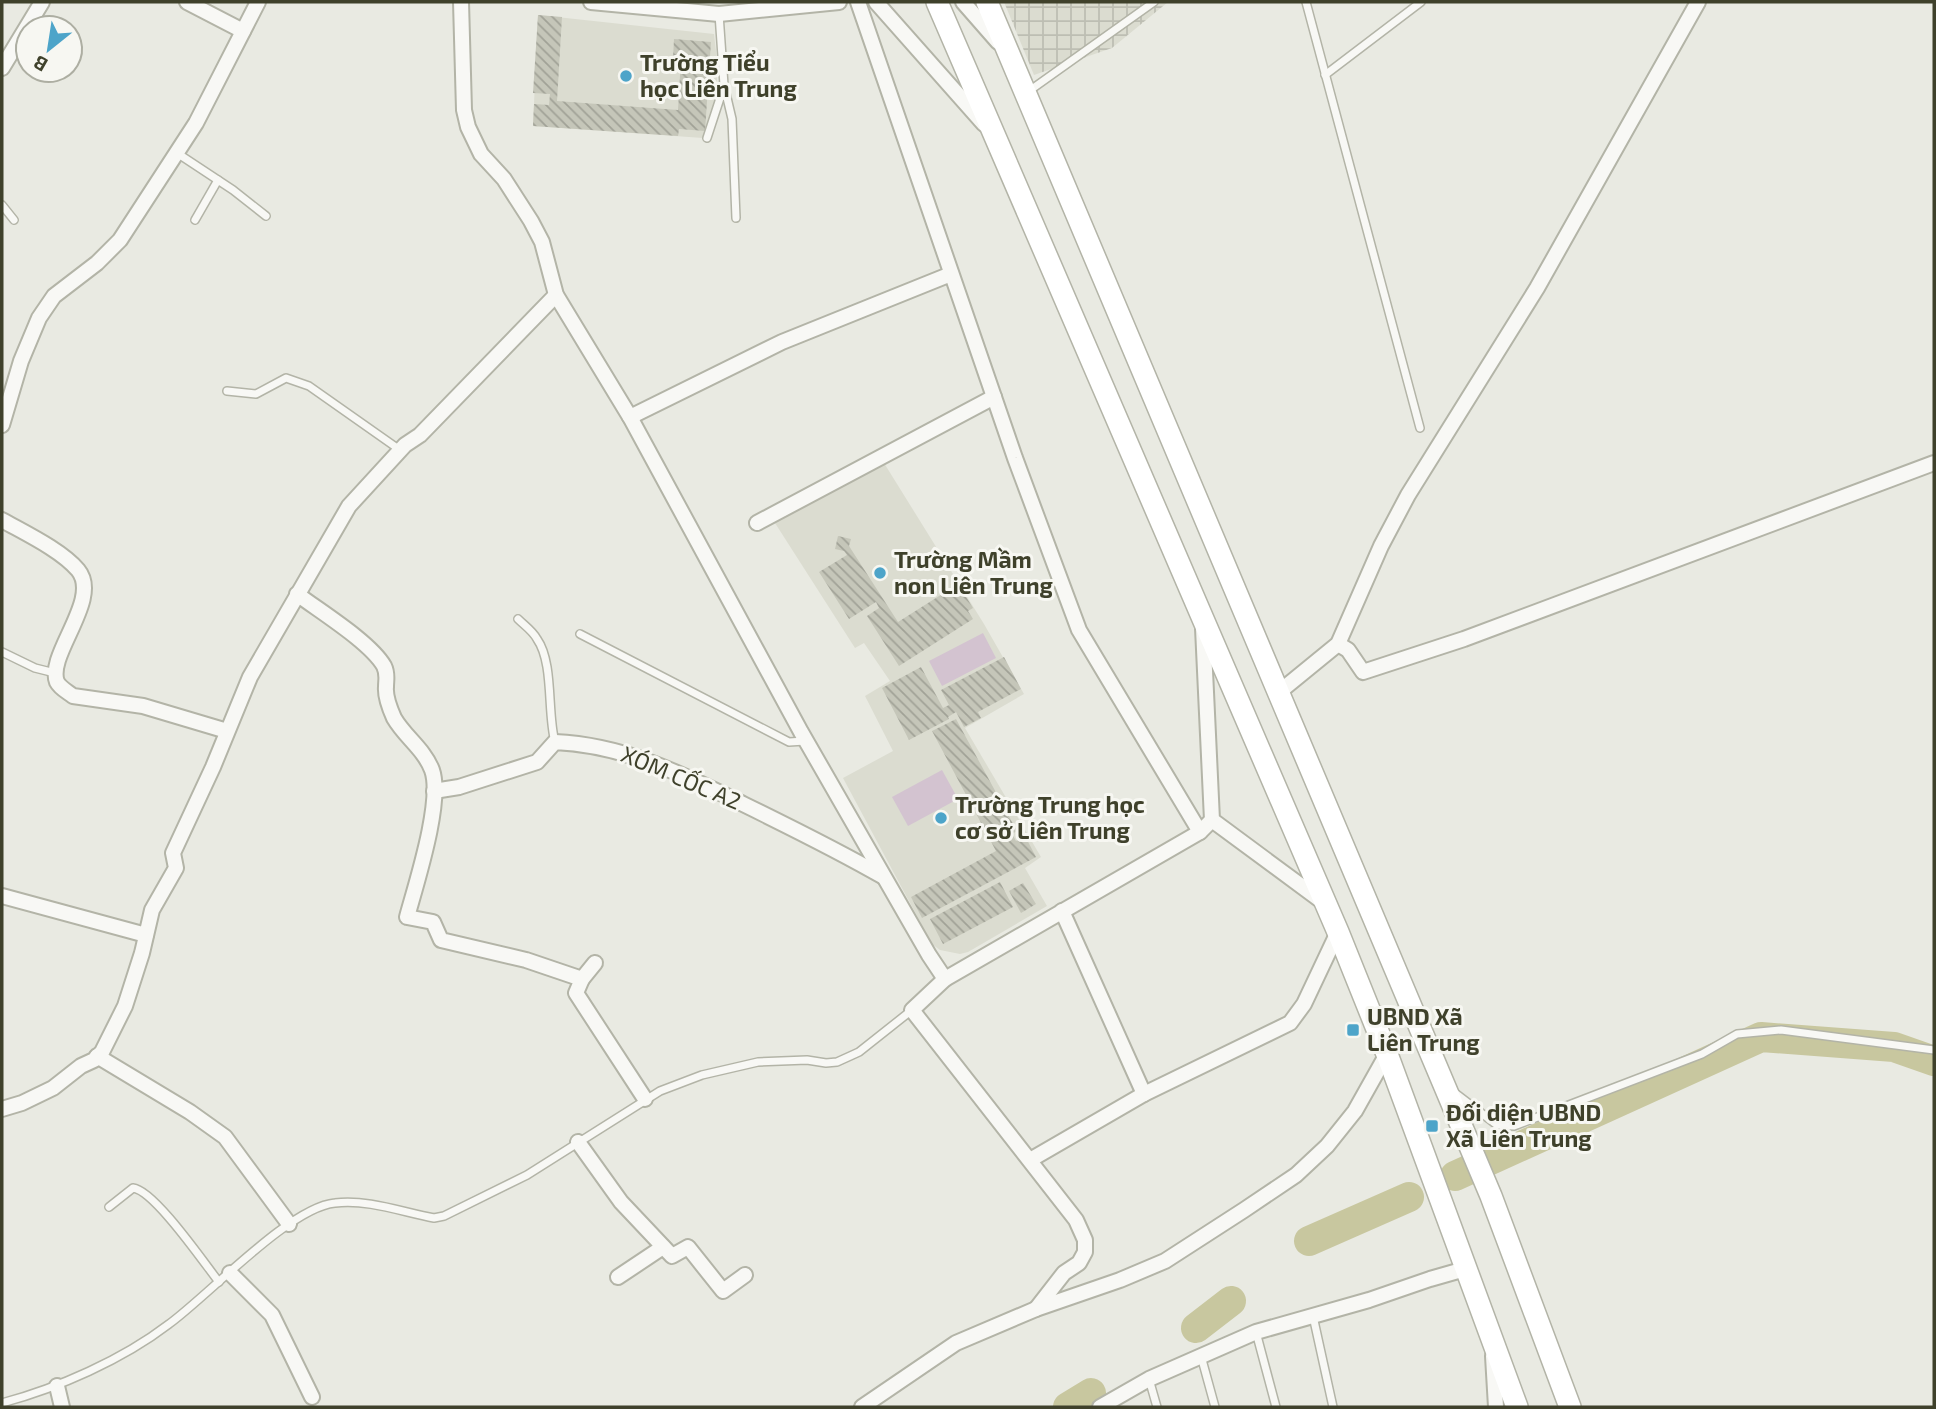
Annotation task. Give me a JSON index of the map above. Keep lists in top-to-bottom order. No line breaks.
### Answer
{"streets":{"street":["XÓM CỐC A2"]},"places":{"other":["Trường Tiểu học Liên Trung","Trường Mầm non Liên Trung","Trường Trung học cơ sở Liên Trung"],"transit":["UBND Xã Liên Trung","Đối diện UBND Xã Liên Trung"]},"north":"bottom left"}
